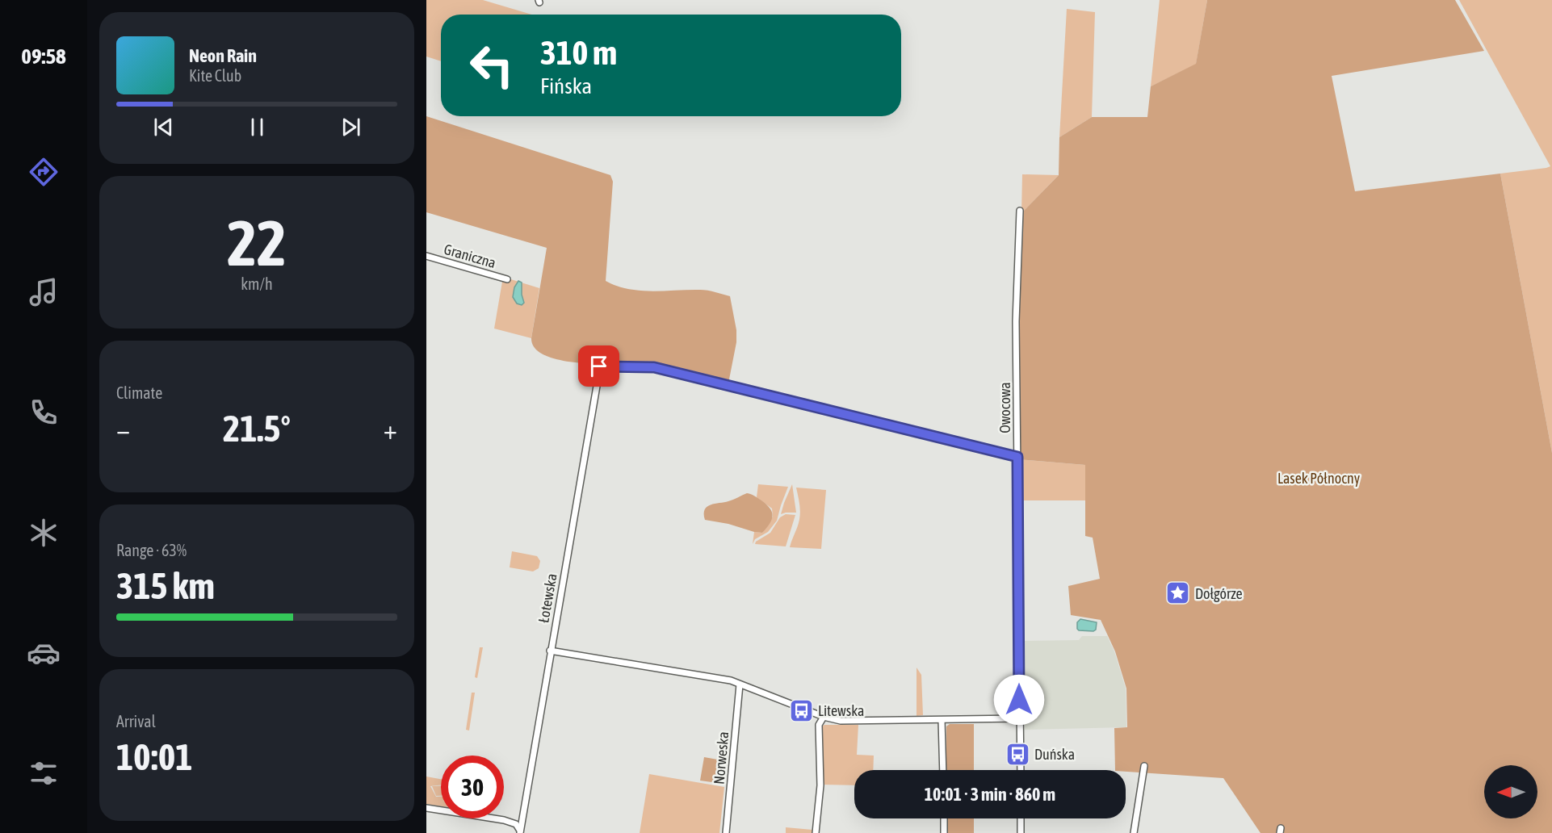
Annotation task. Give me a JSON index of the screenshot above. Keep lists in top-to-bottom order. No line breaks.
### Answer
{"streets":{"street":["Graniczna","Owocowa","Łotewska","Norweska"]},"crossings":[["Owocowa","Łotewska"]],"parks":["Lasek Północny"],"places":{"place":["Dołgórze"],"bus stop":["Litewska","Duńska"]},"north":"left","page":{"tabs":"09:58","turn":["310 m","Fińska"],"song":["Neon Rain","Kite Club"],"tile":[["22","km/h"],"Climate",["Range · 63%","315 km"],["Arrival","10:01"]],"heat":["−","21.5°","+"],"limit":"30","trip":"10:01 · 3 min · 860 m"}}
